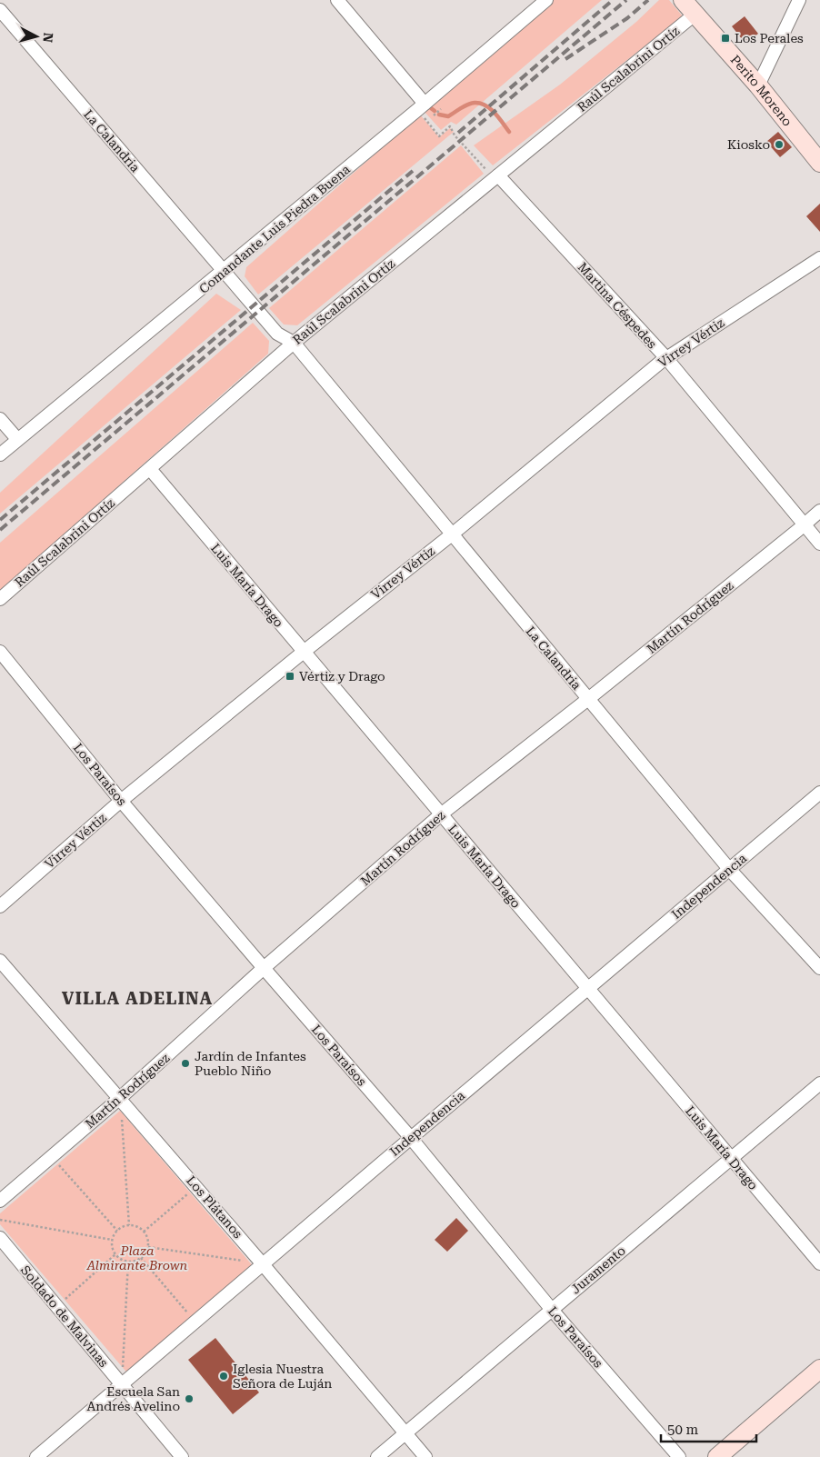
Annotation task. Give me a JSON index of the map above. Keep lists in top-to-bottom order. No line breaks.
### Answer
{"streets":{"street":["Raúl Scalabrini Ortíz","Perito Moreno","La Calandria","Comandante Luis Piedra Buena","Martina Céspedes","Virrey Vértiz","Luis María Drago","Martín Rodríguez","Los Paraísos","Independencia","Los Plátanos","Juramento","Soldado de Malvinas"]},"crossings":[["Raúl Scalabrini Ortíz","Perito Moreno"],["Raúl Scalabrini Ortíz","La Calandria"],["Raúl Scalabrini Ortíz","Martina Céspedes"],["Raúl Scalabrini Ortíz","Luis María Drago"],["La Calandria","Comandante Luis Piedra Buena"],["La Calandria","Virrey Vértiz"],["La Calandria","Martín Rodríguez"],["La Calandria","Independencia"],["Martina Céspedes","Virrey Vértiz"],["Martina Céspedes","Martín Rodríguez"],["Virrey Vértiz","Luis María Drago"],["Virrey Vértiz","Los Paraísos"],["Luis María Drago","Martín Rodríguez"],["Luis María Drago","Independencia"],["Luis María Drago","Juramento"],["Martín Rodríguez","Los Paraísos"],["Martín Rodríguez","Los Plátanos"],["Los Paraísos","Independencia"],["Los Paraísos","Juramento"],["Independencia","Los Plátanos"],["Independencia","Soldado de Malvinas"],["Los Plátanos","Juramento"]],"districts":["VILLA ADELINA"],"parks":["Plaza Almirante Brown"],"places":{"transit":["Los Perales","Vértiz y Drago"],"other":["Kiosko","Jardín de Infantes Pueblo Niño","Iglesia Nuestra Señora de Luján","Escuela San Andrés Avelino"]},"scale_bar":"50 m","north":"right"}
